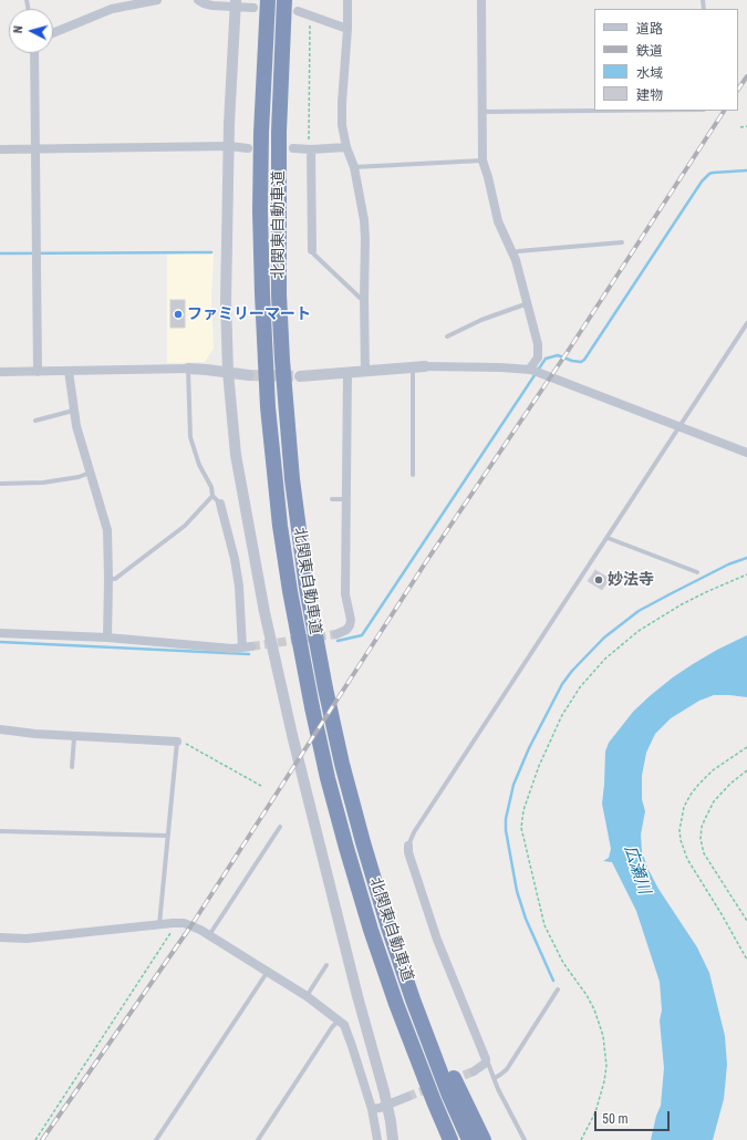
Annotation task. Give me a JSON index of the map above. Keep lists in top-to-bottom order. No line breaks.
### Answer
{"streets":{"highway":["北関東自動車道"]},"water":["広瀬川"],"places":["ファミリーマート","妙法寺"],"legend":["道路","鉄道","水域","建物"],"scale_bar":"50 m","north":"left"}
